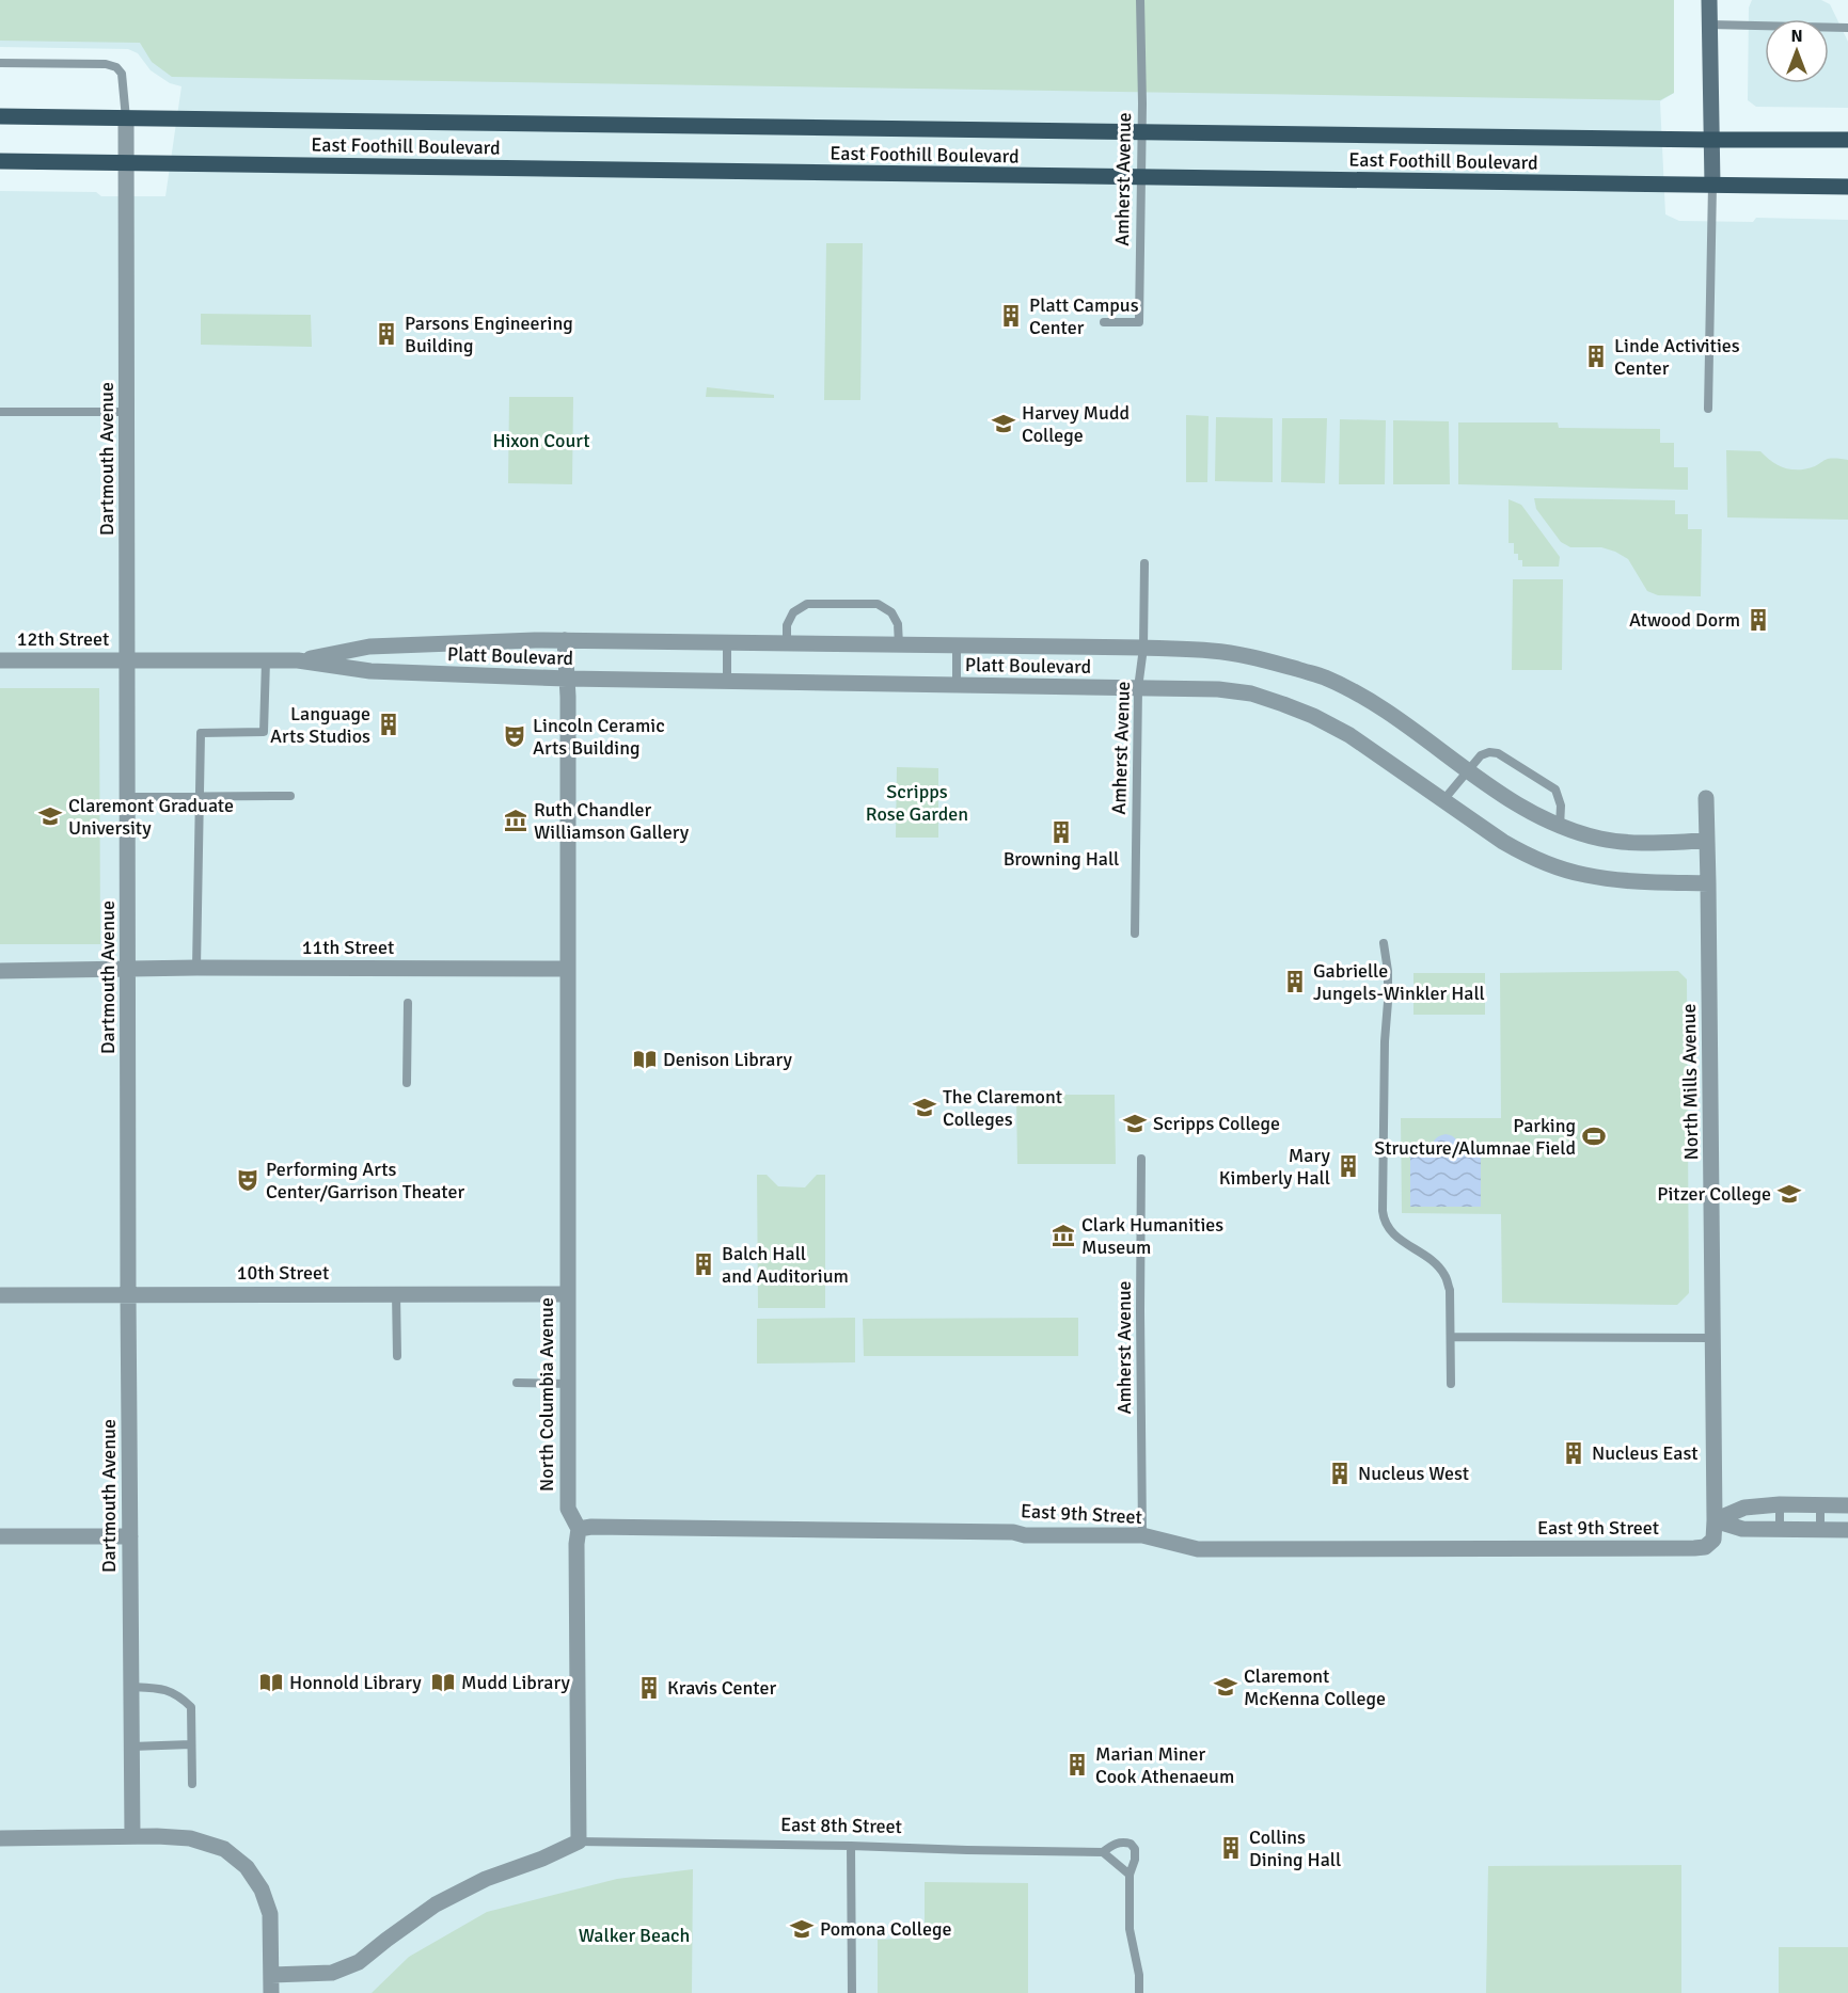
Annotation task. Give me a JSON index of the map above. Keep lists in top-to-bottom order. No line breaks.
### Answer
{"streets":{"main road":["East Foothill Boulevard"],"street":["Dartmouth Avenue","12th Street","Platt Boulevard","11th Street","North Mills Avenue","10th Street","North Columbia Avenue","East 9th Street"],"lane":["Amherst Avenue","East 8th Street"]},"crossings":[["East Foothill Boulevard","Amherst Avenue"],["East Foothill Boulevard","Dartmouth Avenue"],["Amherst Avenue","Platt Boulevard"],["Amherst Avenue","East 9th Street"],["Dartmouth Avenue","12th Street"],["Dartmouth Avenue","Platt Boulevard"],["Dartmouth Avenue","11th Street"],["Dartmouth Avenue","10th Street"],["12th Street","Platt Boulevard"],["Platt Boulevard","North Mills Avenue"],["Platt Boulevard","North Columbia Avenue"],["11th Street","North Columbia Avenue"],["North Mills Avenue","East 9th Street"],["10th Street","North Columbia Avenue"],["North Columbia Avenue","East 9th Street"],["North Columbia Avenue","East 8th Street"]],"parks":["Hixon Court","Scripps Rose Garden","Walker Beach"],"places":{"building":["Platt Campus Center","Parsons Engineering Building","Linde Activities Center","Atwood Dorm","Language Arts Studios","Browning Hall","Gabrielle Jungels-Winkler Hall","Mary Kimberly Hall","Balch Hall and Auditorium","Nucleus East","Nucleus West","Kravis Center","Marian Miner Cook Athenaeum","Collins Dining Hall"],"school or university":["Harvey Mudd College","Claremont Graduate University","The Claremont Colleges","Scripps College","Pitzer College","Claremont McKenna College","Pomona College"],"theatre":["Lincoln Ceramic Arts Building","Performing Arts Center/Garrison Theater"],"museum":["Ruth Chandler Williamson Gallery","Clark Humanities Museum"],"library":["Denison Library","Honnold Library","Mudd Library"],"sports":["Parking Structure/Alumnae Field"]},"north":"top"}
